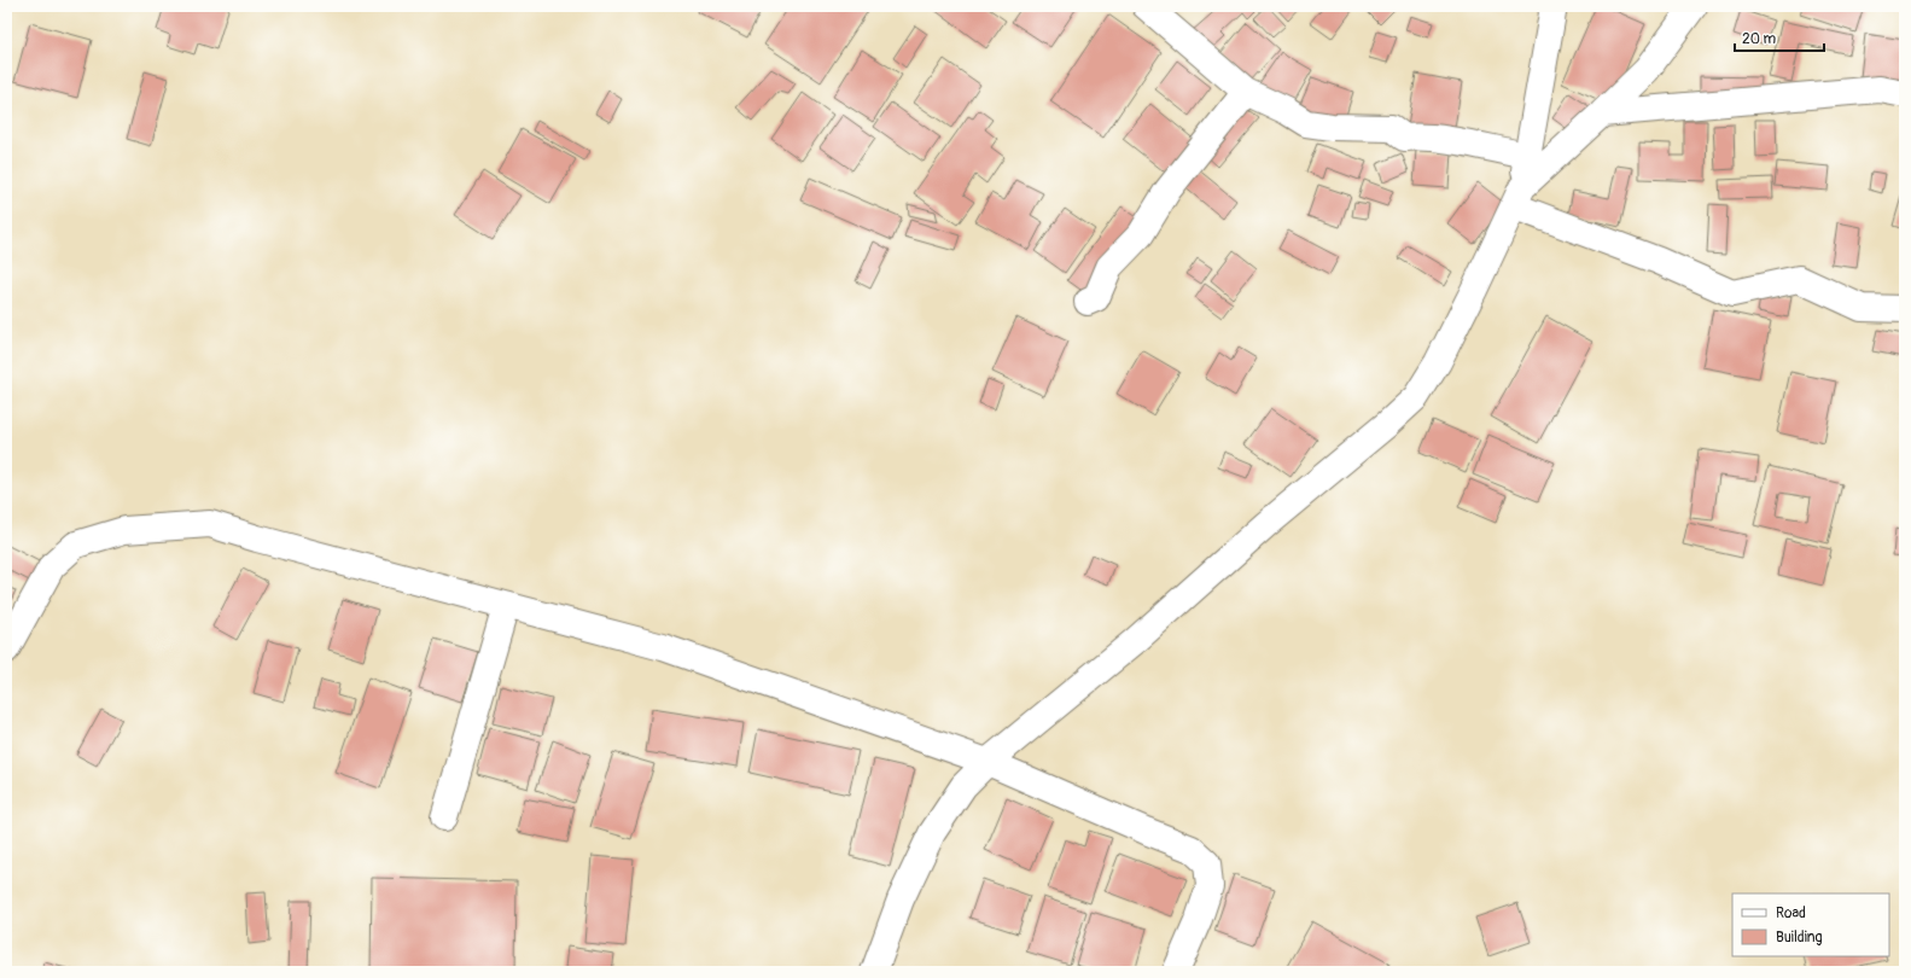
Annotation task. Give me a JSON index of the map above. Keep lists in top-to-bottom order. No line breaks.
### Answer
{"legend":["Road","Building"],"scale_bar":"20 m"}
